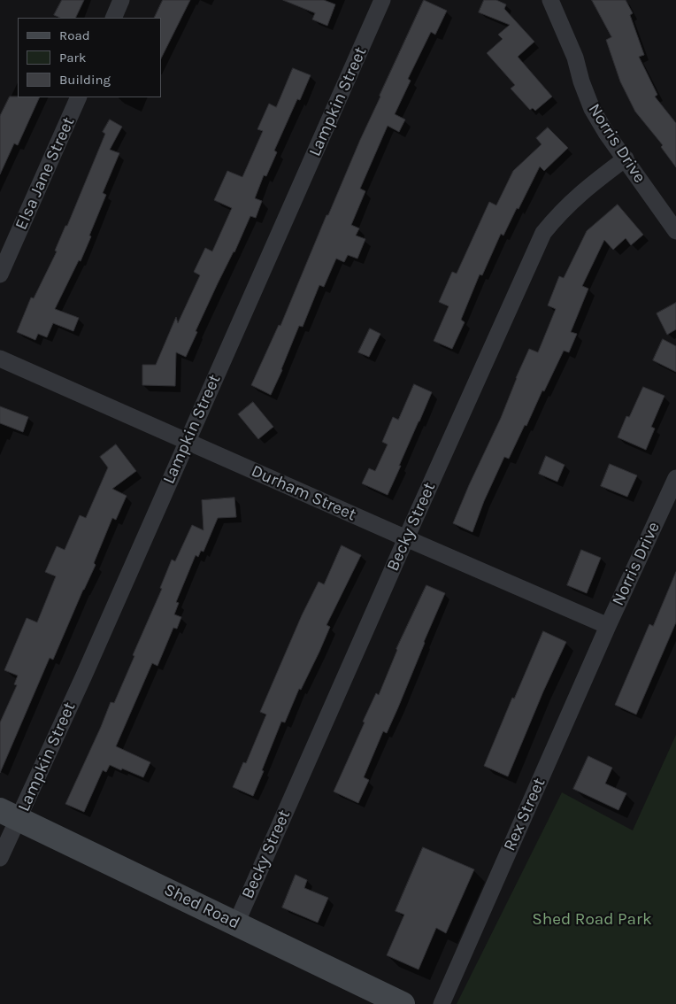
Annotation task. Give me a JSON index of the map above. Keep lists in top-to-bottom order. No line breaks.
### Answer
{"streets":{"street":["Lampkin Street","Norris Drive","Elsa Jane Street","Durham Street","Becky Street","Rex Street","Shed Road"]},"crossings":[["Lampkin Street","Durham Street"],["Lampkin Street","Shed Road"],["Norris Drive","Durham Street"],["Norris Drive","Becky Street"],["Norris Drive","Rex Street"],["Durham Street","Becky Street"],["Durham Street","Rex Street"],["Becky Street","Shed Road"]],"parks":["Shed Road Park"],"legend":["Road","Park","Building"]}
